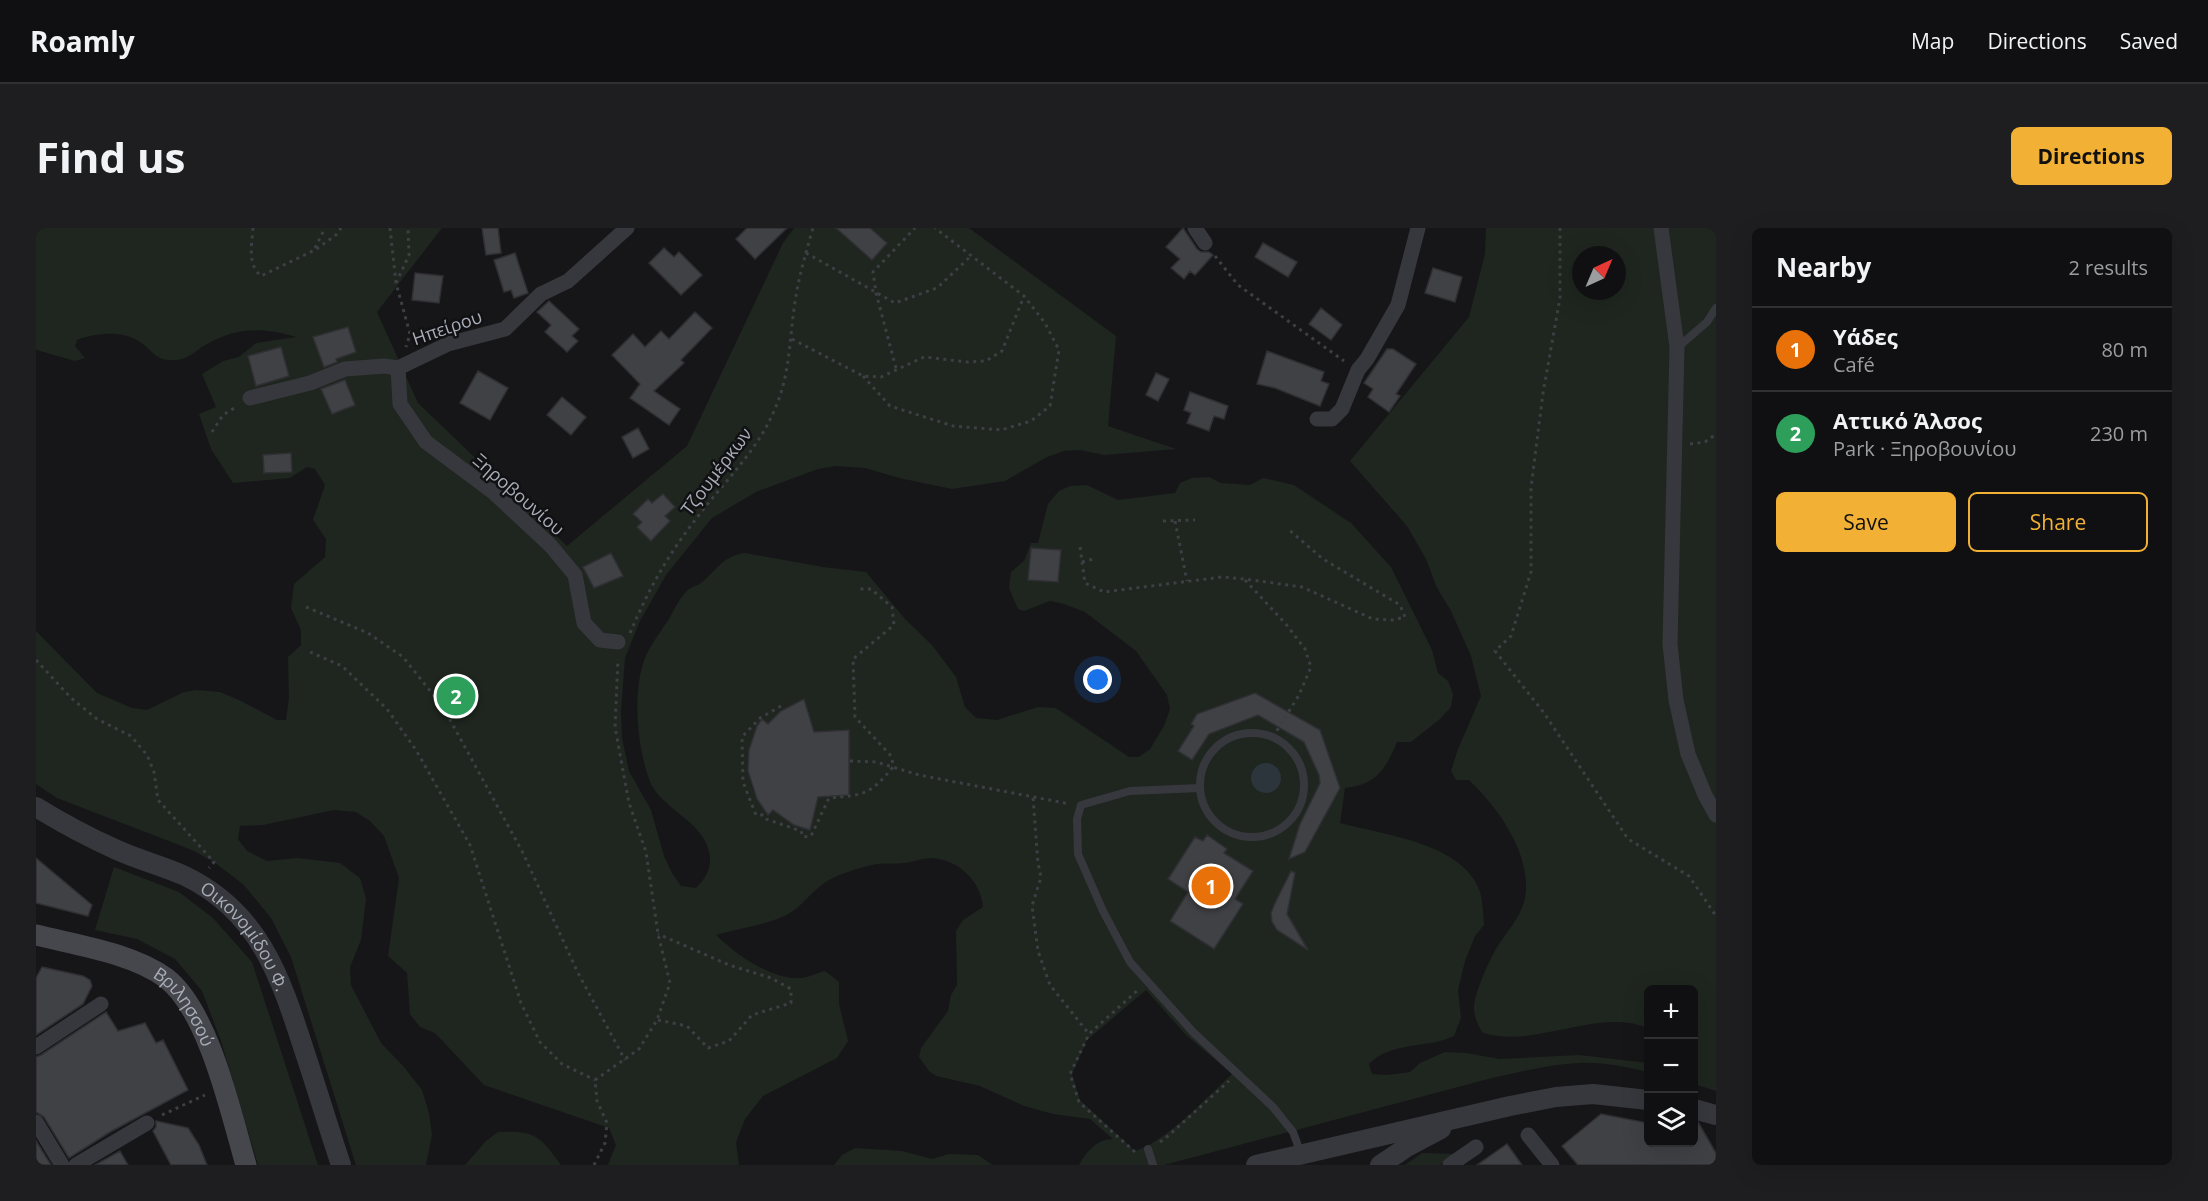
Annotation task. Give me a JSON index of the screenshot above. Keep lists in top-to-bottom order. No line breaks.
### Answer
{"streets":{"main road":["Βριλησσού"],"street":["Ηπείρου","Ξηροβουνίου","Οικονομίδου Φ."],"path":["Τζουμέρκων"]},"crossings":[["Ηπείρου","Ξηροβουνίου"],["Τζουμέρκων","Ξηροβουνίου"]],"north":"top right","page":{"header":"Roamly","nav":["Map","Directions","Saved"],"buttons":["Directions",["Save","Share"]],"title":"Find us","heading":["Nearby","2 results"],"list":[{"mark":"1","name":"Υάδες","note":"Café","value":"80 m"},{"mark":"2","name":"Αττικό Άλσος","note":"Park · Ξηροβουνίου","value":"230 m"}],"pins":["2","1"],"map_buttons":["+","−"]}}
